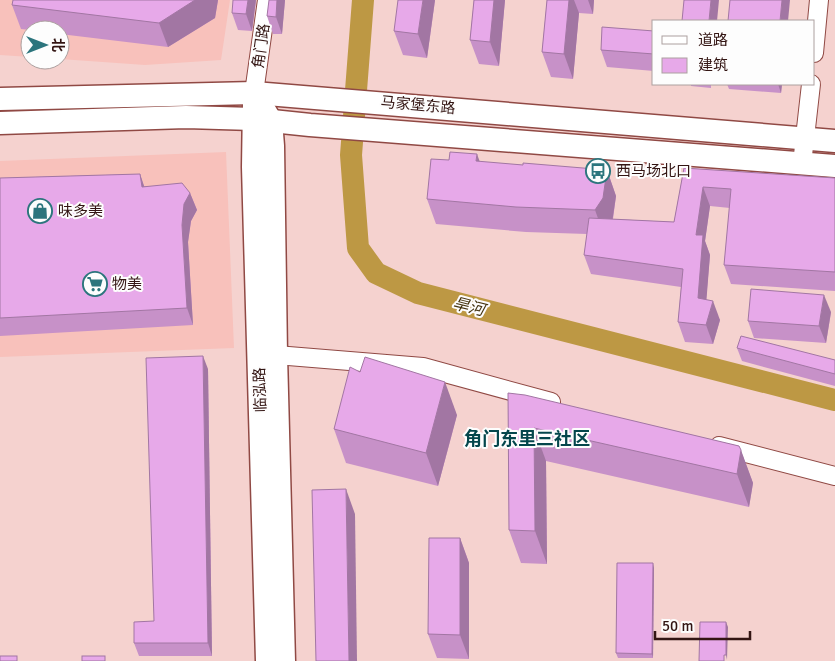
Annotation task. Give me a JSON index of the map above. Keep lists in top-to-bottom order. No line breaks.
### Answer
{"streets":{"main road":["马家堡东路","临泓路"],"street":["角门路"]},"crossings":[["角门路","马家堡东路"],["马家堡东路","临泓路"]],"districts":["角门东里三社区"],"water":["旱河"],"places":{"bus stop":["西马场北口"],"shop":["味多美"],"supermarket":["物美"]},"legend":["道路","建筑"],"scale_bar":"50 m","north":"right"}
